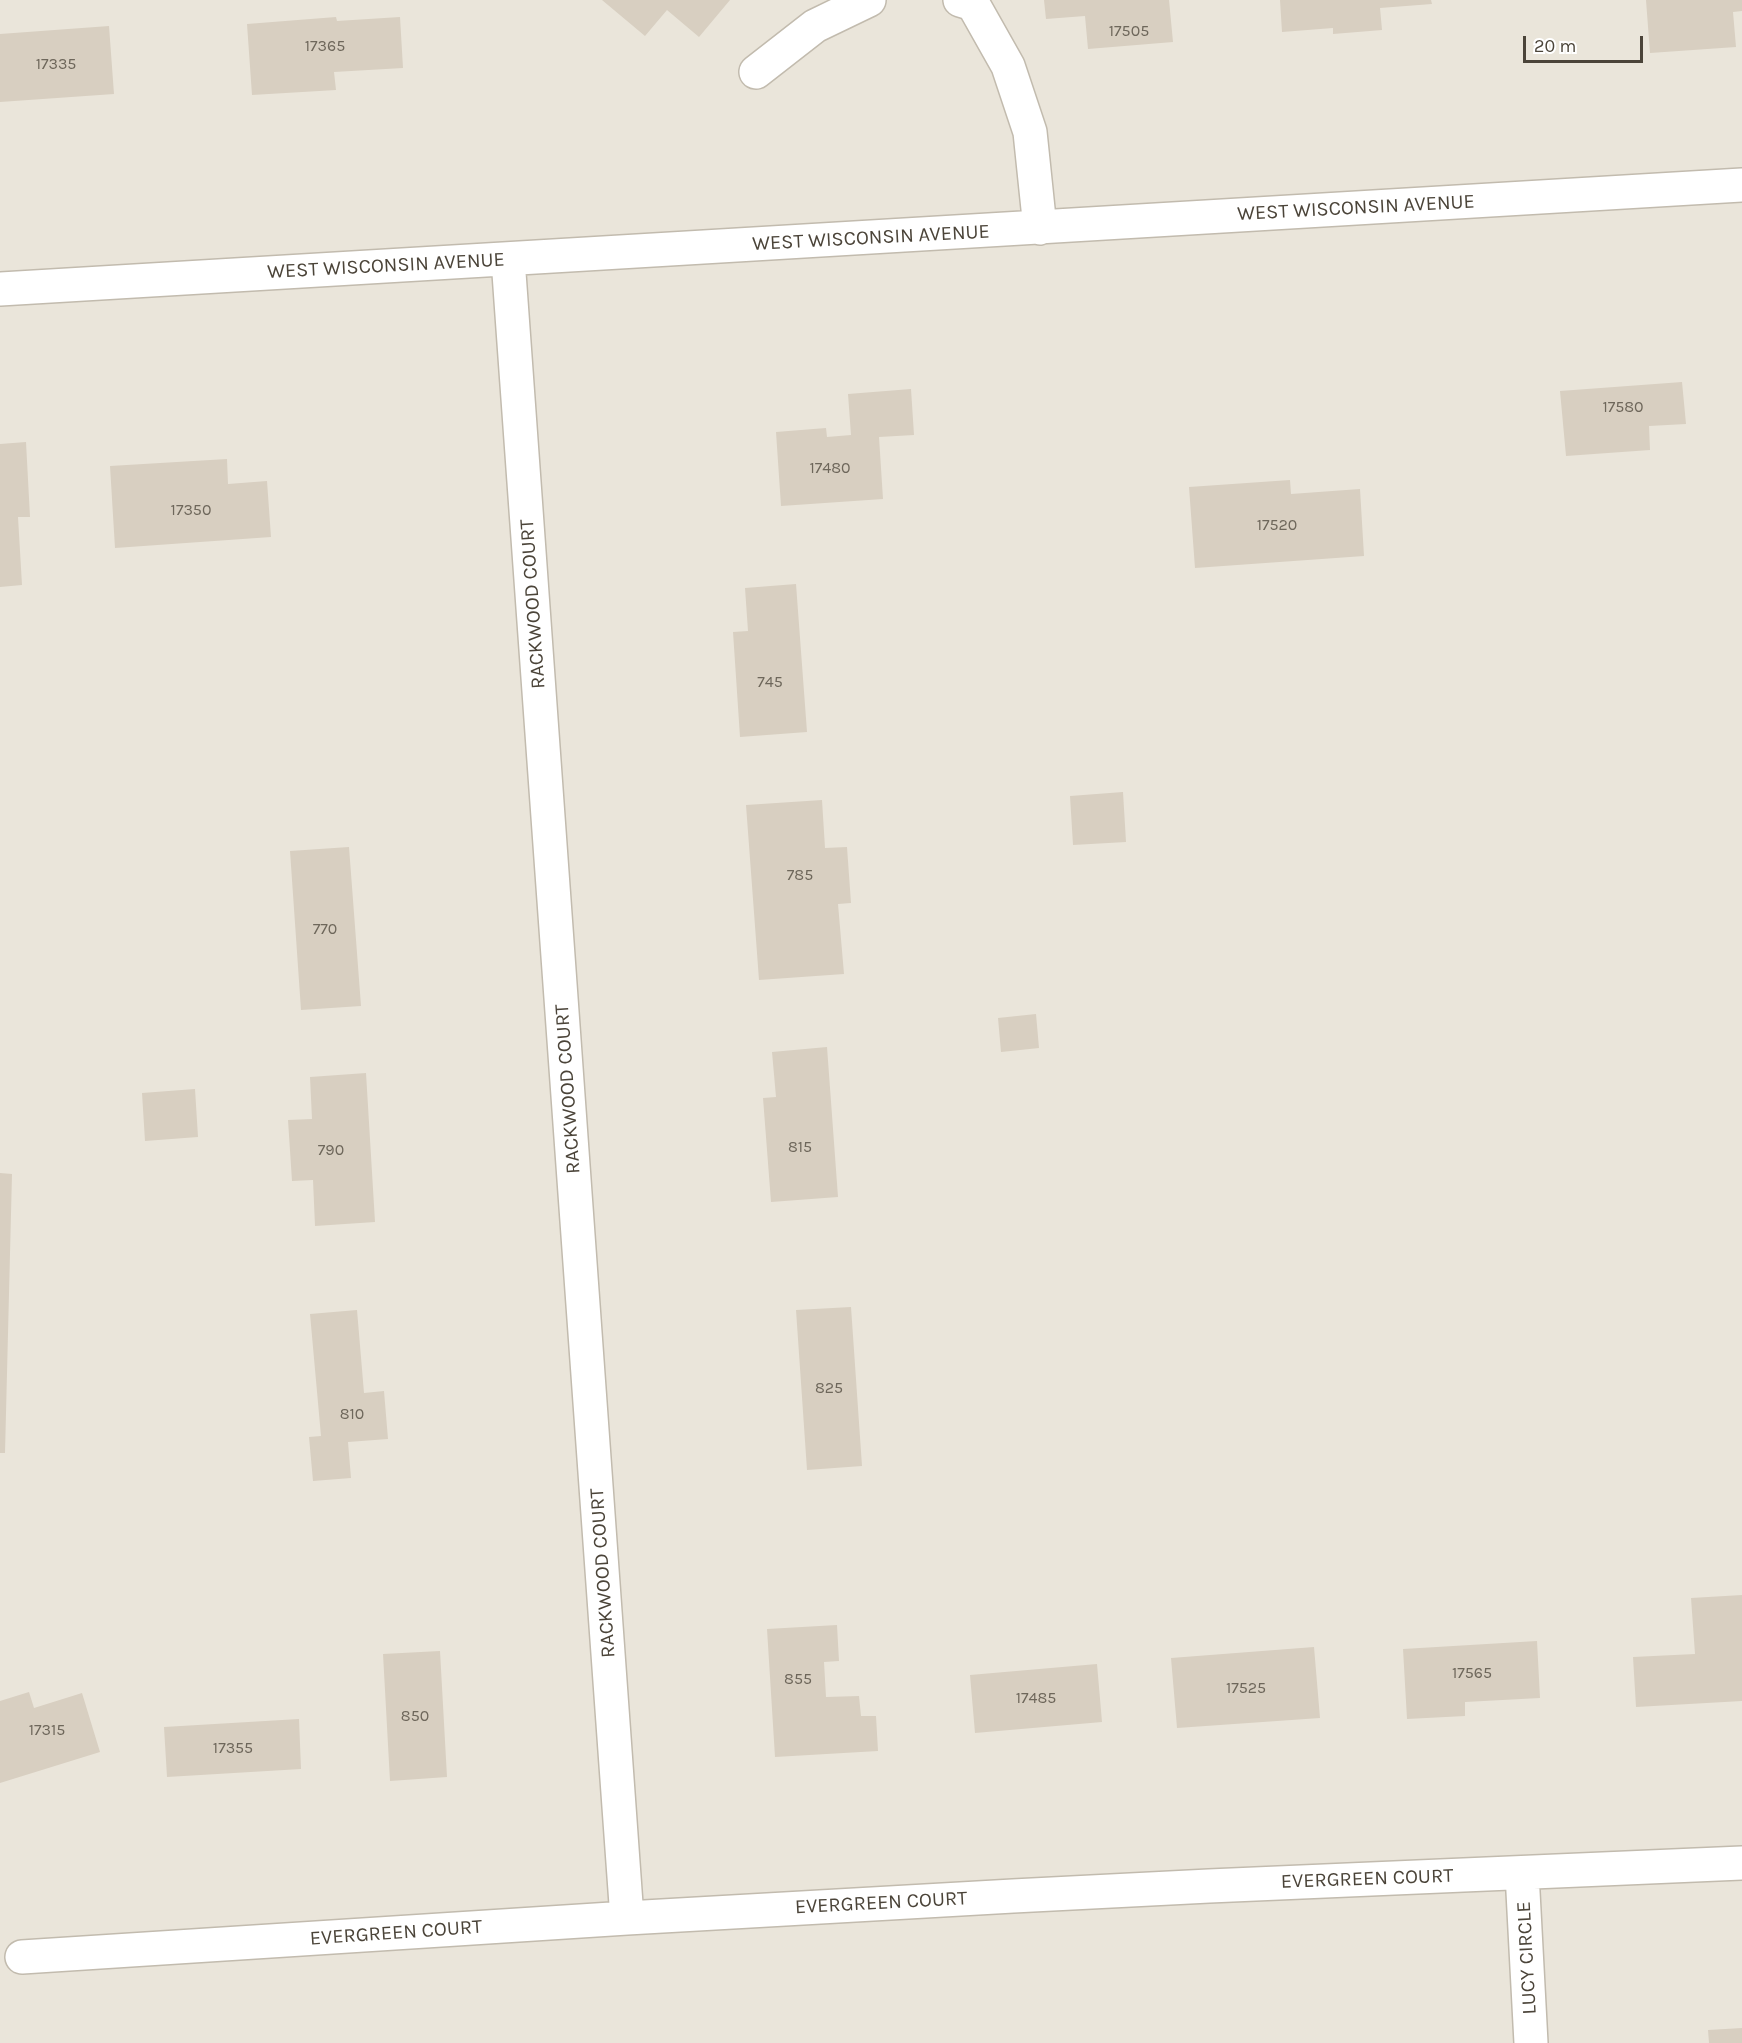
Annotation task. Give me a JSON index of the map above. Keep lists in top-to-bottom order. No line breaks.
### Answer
{"streets":{"street":["WEST WISCONSIN AVENUE","RACKWOOD COURT","EVERGREEN COURT","LUCY CIRCLE"]},"crossings":[["WEST WISCONSIN AVENUE","RACKWOOD COURT"],["RACKWOOD COURT","EVERGREEN COURT"],["EVERGREEN COURT","LUCY CIRCLE"]],"house_numbers":["17505","17365","17335","17580","17480","17350","17520","745","785","770","815","790","825","810","17565","855","17525","17485","850","17315","17355"],"scale_bar":"20 m"}
